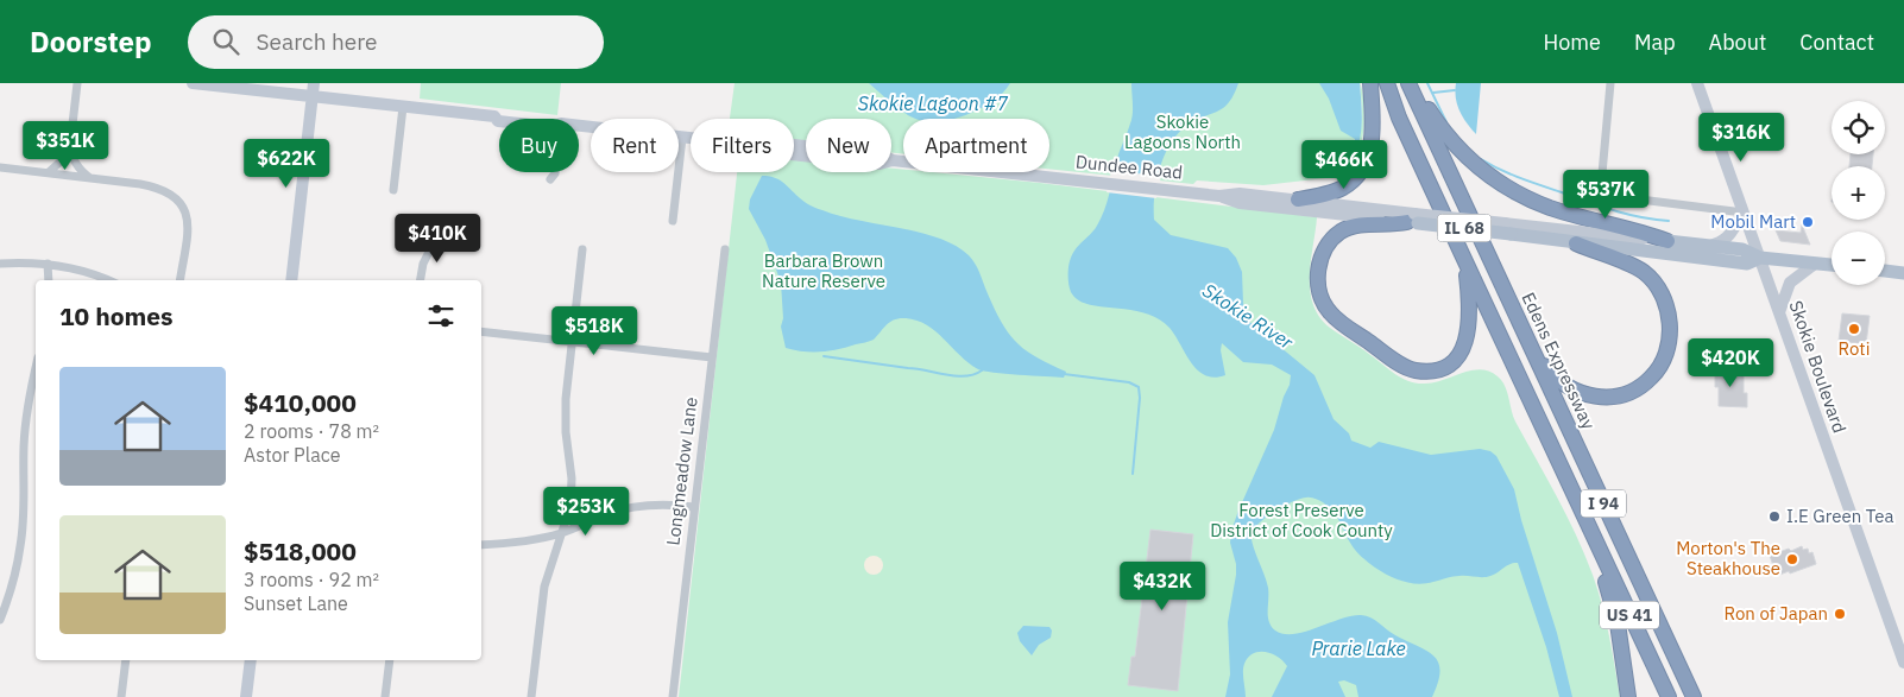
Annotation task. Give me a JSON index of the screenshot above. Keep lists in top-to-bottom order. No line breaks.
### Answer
{"streets":{"highway":["Edens Expressway","I 94","US 41"],"main road":["Dundee Road","IL 68","Skokie Boulevard"],"street":["Longmeadow Lane"]},"crossings":[["Dundee Road","Skokie Boulevard"],["Edens Expressway","I 94"],["I 94","US 41"]],"water":["Skokie Lagoon #7","Skokie River","Prarie Lake"],"parks":["Skokie Lagoons North","Barbara Brown Nature Reserve","Forest Preserve District of Cook County"],"places":["Mobil Mart","Roti","I.E Green Tea","Morton's The Steakhouse","Ron of Japan"],"page":{"header":"Doorstep","search":"Search here","nav":["Home","Map","About","Contact"],"map_buttons":["+","−"],"price":["$316K","$351K","$622K","$466K","$537K","$410K","$518K","$420K","$253K","$432K"],"chip":["Buy","Rent","Filters","New","Apartment"],"heading":"10 homes","list":[{"name":"$410,000","note":"2 rooms · 78 m² · Astor Place"},{"name":"$518,000","note":"3 rooms · 92 m² · Sunset Lane"}]}}
